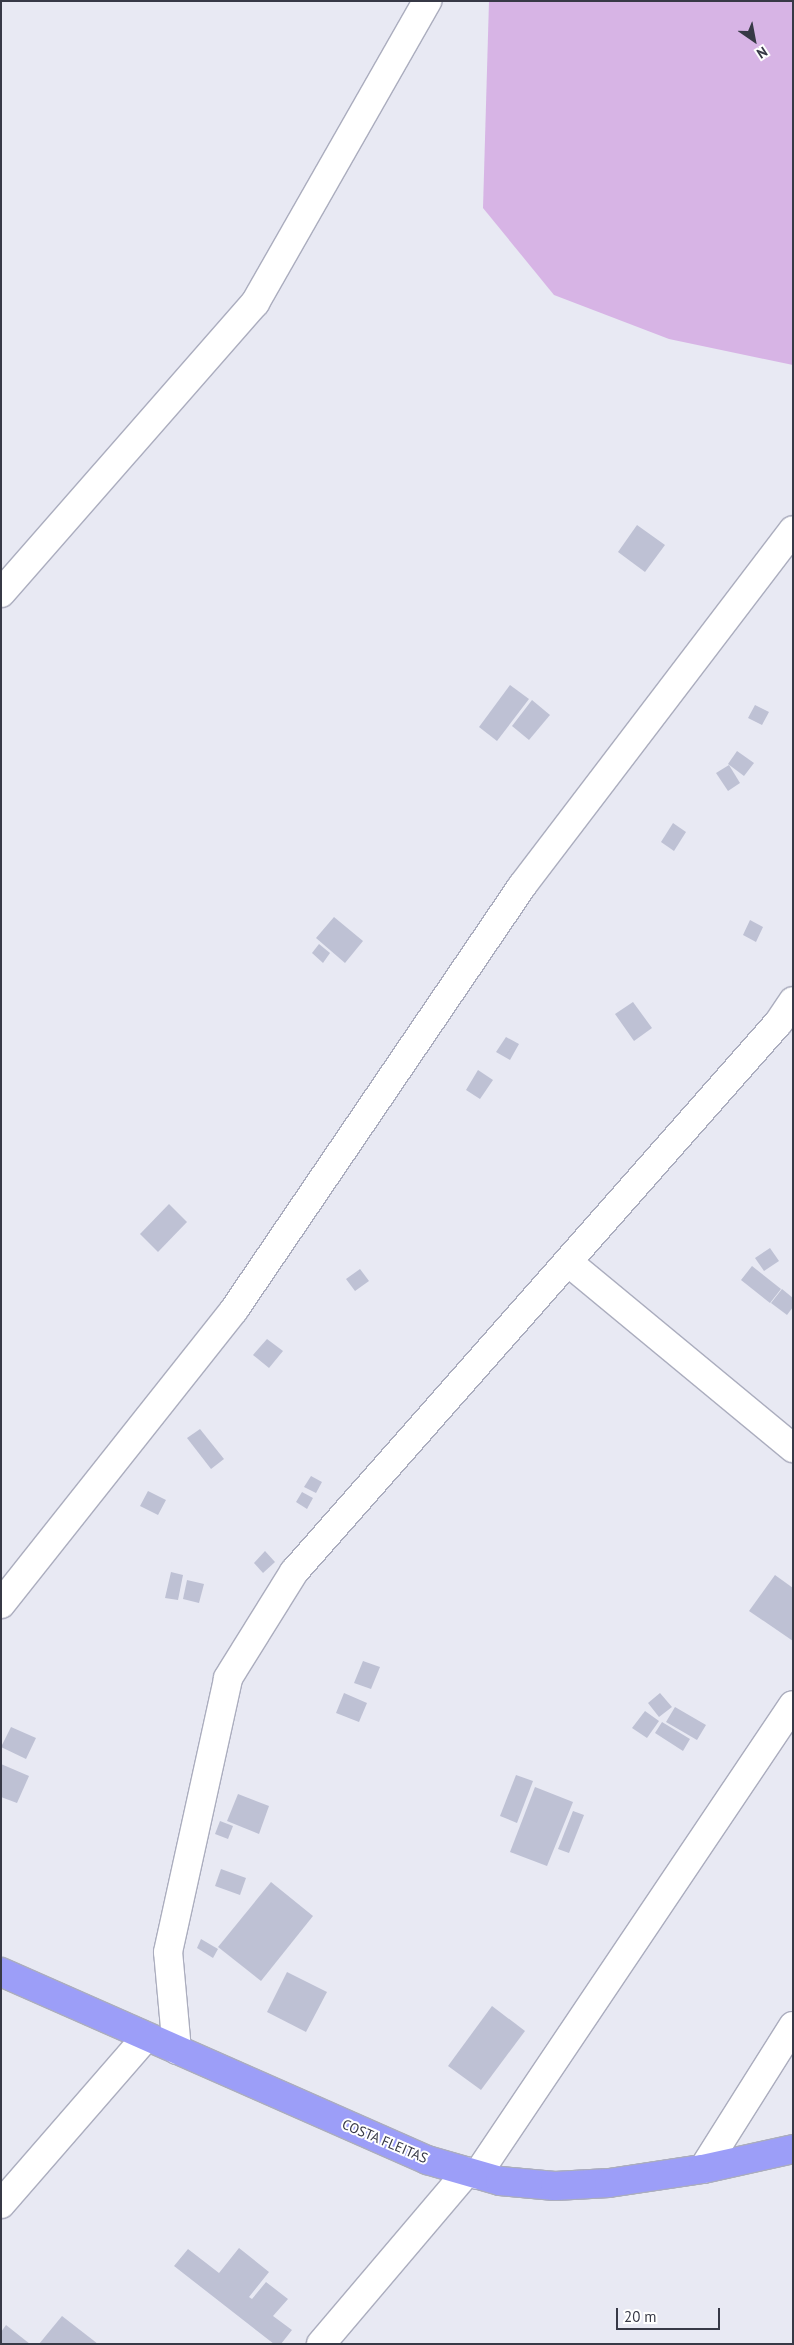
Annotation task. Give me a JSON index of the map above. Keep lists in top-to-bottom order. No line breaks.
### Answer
{"streets":{"main road":["COSTA FLEITAS"]},"scale_bar":"20 m","north":"bottom right"}
